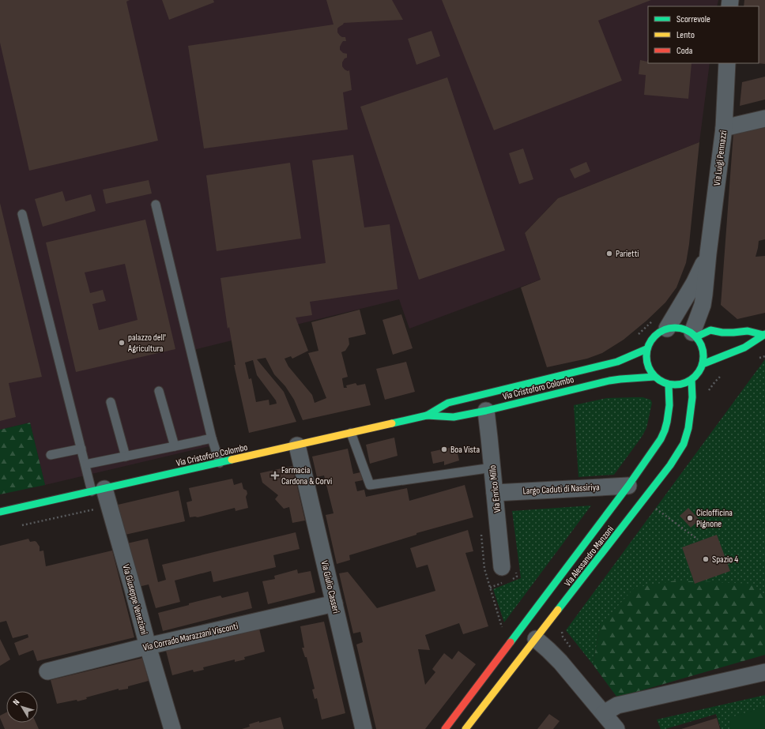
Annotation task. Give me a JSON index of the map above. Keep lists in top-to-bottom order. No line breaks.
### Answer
{"streets":{"main road":["Via Cristoforo Colombo","Via Alessandro Manzoni"],"street":["Via Luigi Pennazzi","Via Enrico Millo","Largo Caduti di Nassiriya","Via Giulio Casseri","Via Giuseppe Veneziani","Via Corrado Marazzani Visconti"]},"crossings":[["Via Luigi Pennazzi","Via Cristoforo Colombo"],["Via Luigi Pennazzi","Via Alessandro Manzoni"],["Via Cristoforo Colombo","Via Enrico Millo"],["Via Cristoforo Colombo","Via Alessandro Manzoni"],["Via Cristoforo Colombo","Via Giulio Casseri"],["Via Cristoforo Colombo","Via Giuseppe Veneziani"],["Via Enrico Millo","Largo Caduti di Nassiriya"],["Largo Caduti di Nassiriya","Via Alessandro Manzoni"],["Via Giulio Casseri","Via Corrado Marazzani Visconti"],["Via Giuseppe Veneziani","Via Corrado Marazzani Visconti"]],"places":{"other":["Parietti","palazzo dell' Agricultura","Boa Vista","Ciclofficina Pignone","Spazio 4"],"health":["Farmacia Cardona & Corvi"]},"legend":["Scorrevole","Lento","Coda"],"north":"top left"}
